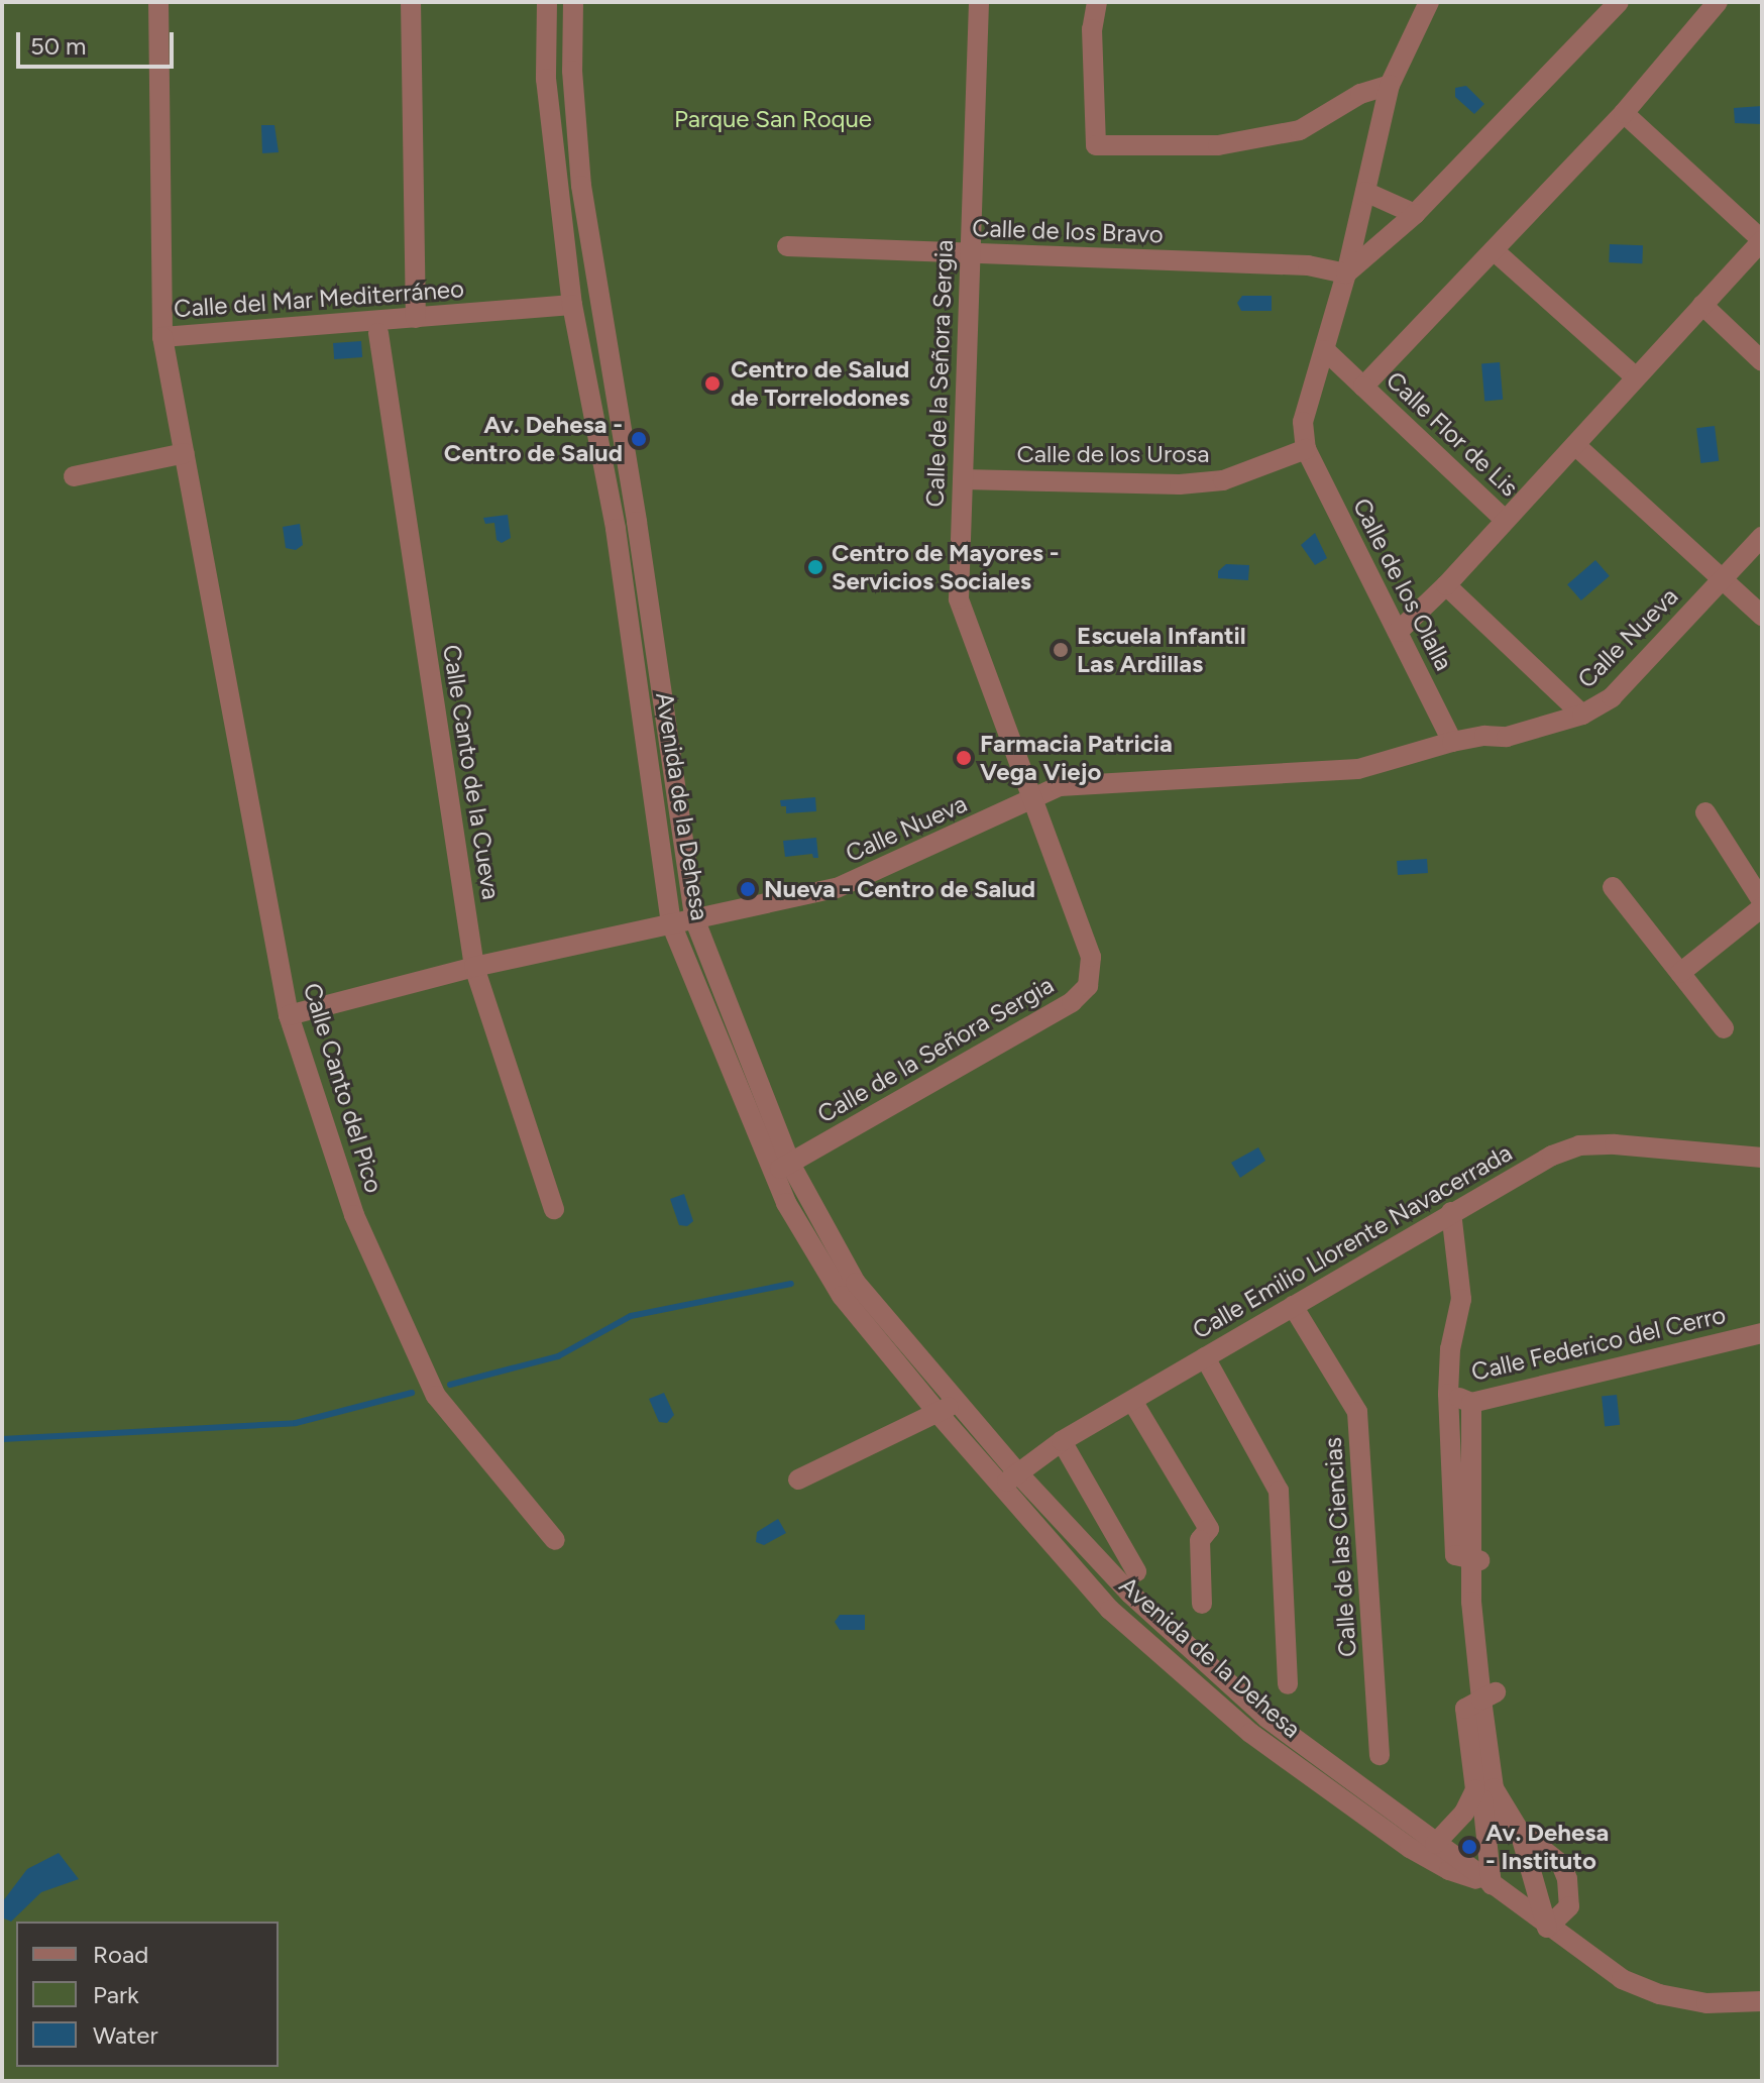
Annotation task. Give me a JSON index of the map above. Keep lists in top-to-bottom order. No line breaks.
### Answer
{"streets":{"street":["Calle de los Bravo","Calle del Mar Mediterráneo","Calle de la Señora Sergia","Calle Flor de Lis","Calle de los Urosa","Calle de los Olalla","Calle Nueva","Calle Canto de la Cueva","Avenida de la Dehesa","Calle Canto del Pico","Calle Emilio Llorente Navacerrada","Calle Federico del Cerro","Calle de las Ciencias"]},"crossings":[["Calle de los Bravo","Calle de la Señora Sergia"],["Calle del Mar Mediterráneo","Avenida de la Dehesa"],["Calle del Mar Mediterráneo","Calle Canto del Pico"],["Calle de la Señora Sergia","Calle de los Urosa"],["Calle de la Señora Sergia","Calle Nueva"],["Calle de la Señora Sergia","Avenida de la Dehesa"],["Calle Flor de Lis","Calle de los Olalla"],["Calle de los Urosa","Calle de los Olalla"],["Calle de los Olalla","Calle Nueva"],["Calle Nueva","Calle Canto de la Cueva"],["Calle Nueva","Avenida de la Dehesa"],["Calle Nueva","Calle Canto del Pico"],["Avenida de la Dehesa","Calle Emilio Llorente Navacerrada"],["Calle Emilio Llorente Navacerrada","Calle de las Ciencias"]],"parks":["Parque San Roque"],"places":["Centro de Salud de Torrelodones","Av. Dehesa - Centro de Salud","Centro de Mayores - Servicios Sociales","Escuela Infantil Las Ardillas","Farmacia Patricia Vega Viejo","Nueva - Centro de Salud","Av. Dehesa - Instituto"],"legend":["Road","Park","Water"],"scale_bar":"50 m"}
